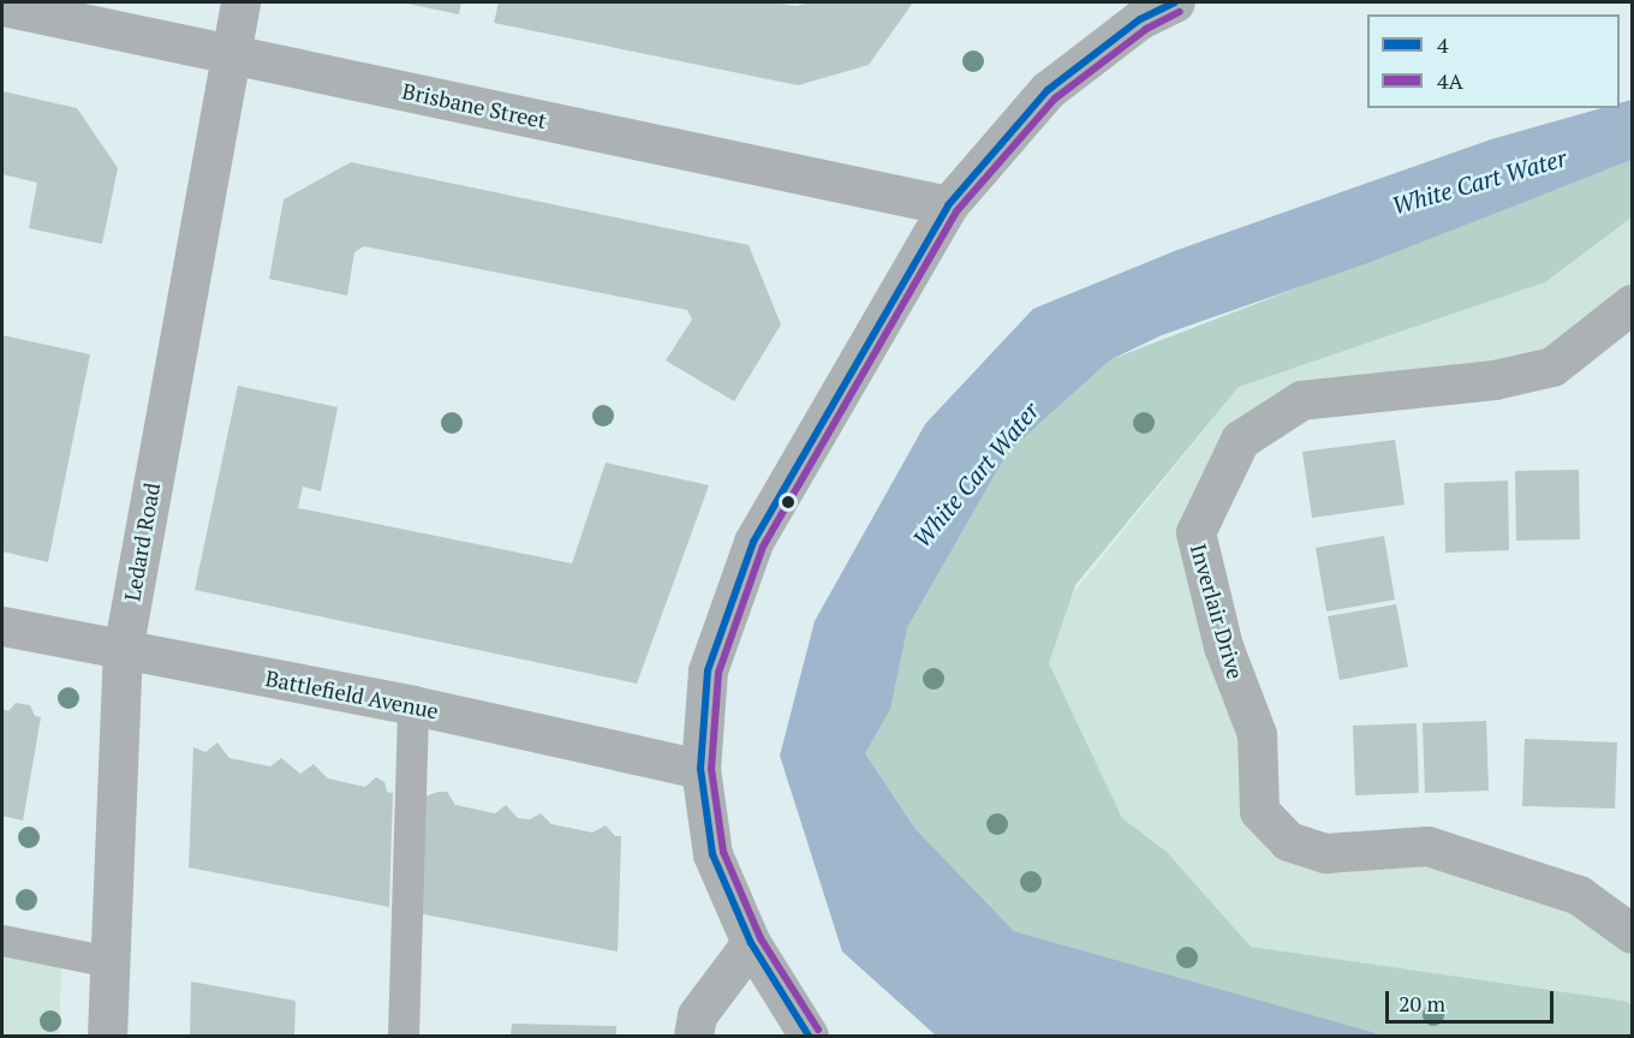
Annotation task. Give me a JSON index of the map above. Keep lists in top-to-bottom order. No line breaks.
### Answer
{"streets":{"street":["Brisbane Street","Ledard Road","Inverlair Drive","Battlefield Avenue"]},"crossings":[["Brisbane Street","Ledard Road"],["Ledard Road","Battlefield Avenue"]],"water":["White Cart Water"],"lines":["transit line 4","transit line 4A"],"legend":["4","4A"],"scale_bar":"20 m"}
